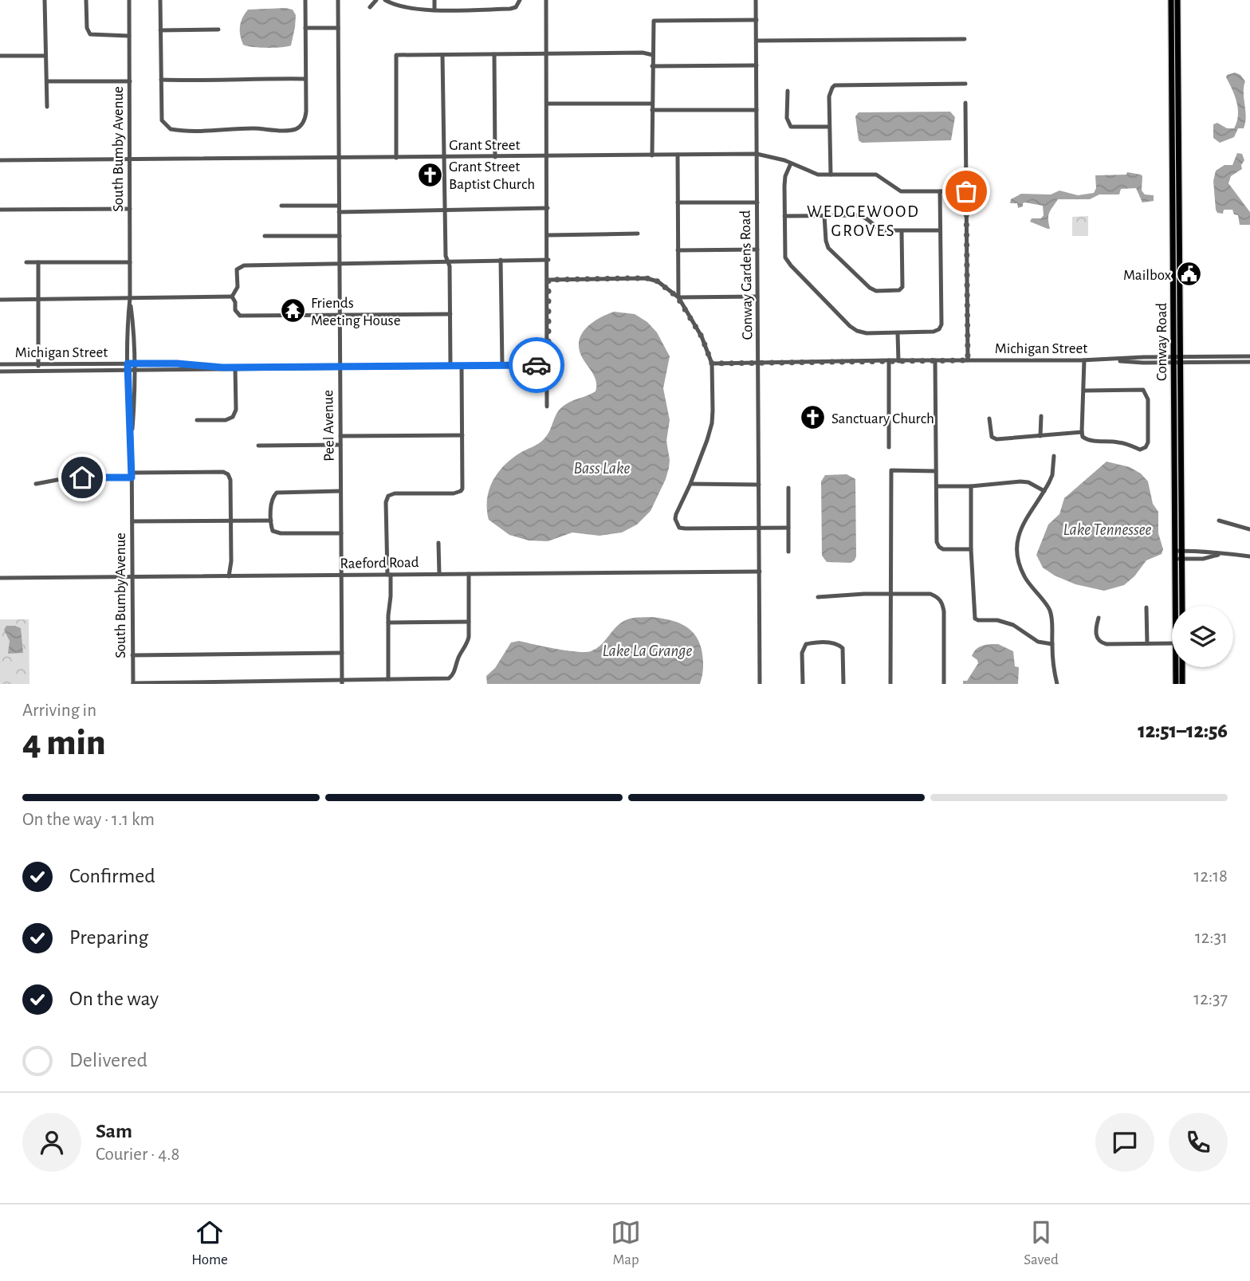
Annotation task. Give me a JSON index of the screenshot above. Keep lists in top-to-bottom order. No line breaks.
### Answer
{"streets":{"main road":["Conway Road"],"street":["Grant Street","South Bumby Avenue","Conway Gardens Road","Michigan Street","Peel Avenue","Raeford Road"]},"crossings":[["Grant Street","South Bumby Avenue"],["Grant Street","Conway Gardens Road"],["Grant Street","Peel Avenue"],["South Bumby Avenue","Michigan Street"],["South Bumby Avenue","Raeford Road"],["Conway Gardens Road","Michigan Street"],["Conway Gardens Road","Raeford Road"],["Conway Road","Michigan Street"],["Michigan Street","Peel Avenue"],["Peel Avenue","Raeford Road"]],"districts":["WEDGEWOOD GROVES"],"water":["Bass Lake","Lake Tennessee","Lake La Grange"],"places":{"church":["Grant Street Baptist Church","Sanctuary Church"],"public building":["Mailbox"],"temple":["Friends Meeting House"]},"page":{"heading":["4 min","Arriving in","12:51–12:56"],"panel":["Sam","Courier · 4.8"],"bar":"On the way · 1.1 km","list":[["Confirmed","12:18"],["Preparing","12:31"],["On the way","12:37"],"Delivered"],"tabs":["Home","Map","Saved"]}}
